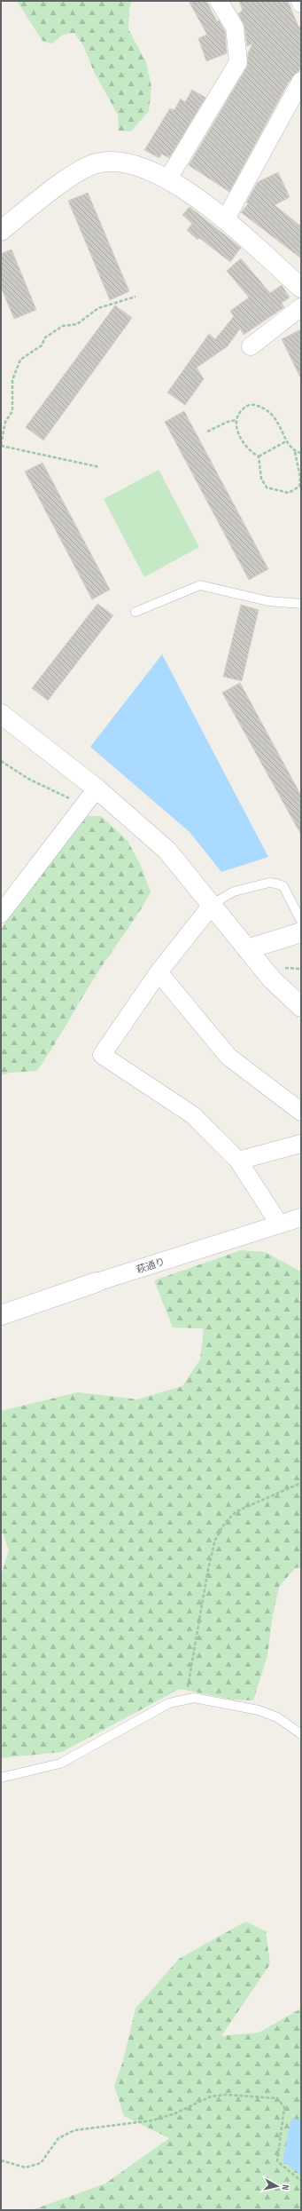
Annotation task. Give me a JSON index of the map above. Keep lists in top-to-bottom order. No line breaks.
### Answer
{"streets":{"street":["萩通り"]},"north":"right"}
